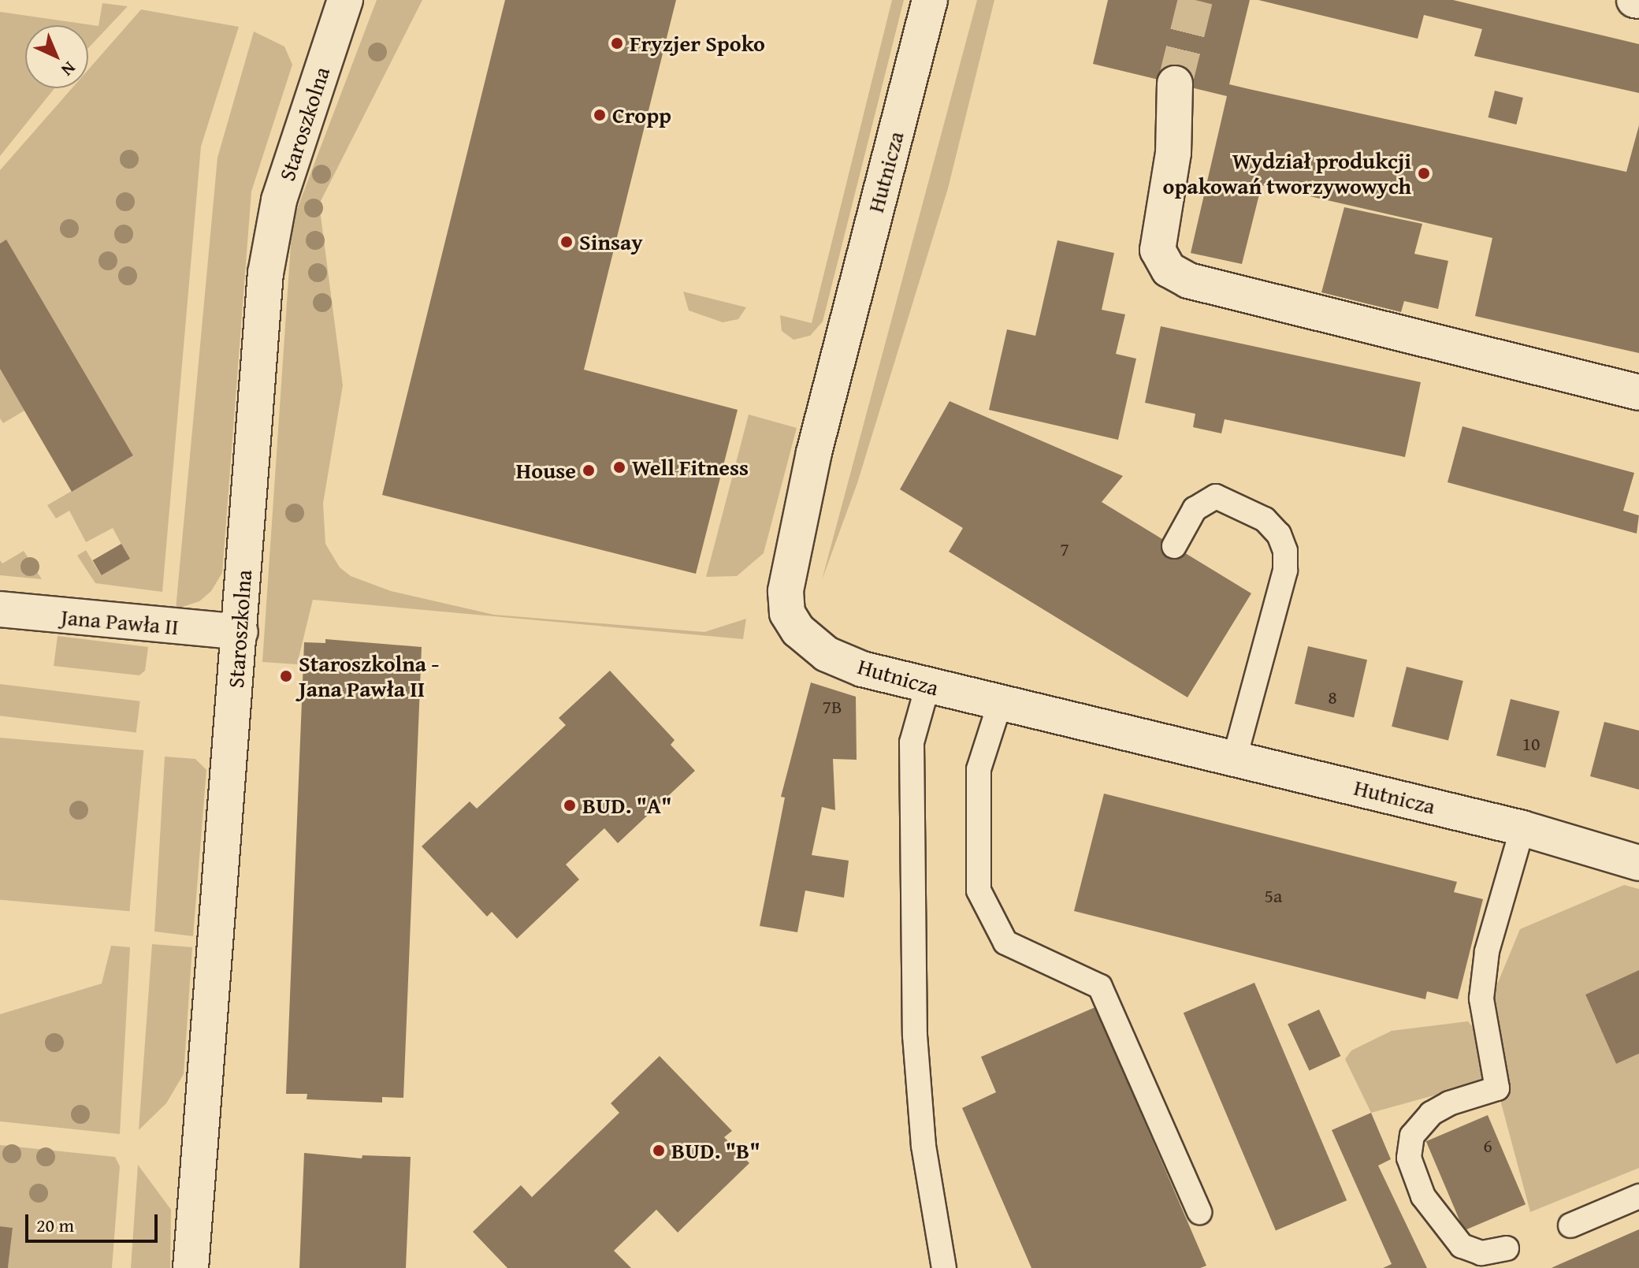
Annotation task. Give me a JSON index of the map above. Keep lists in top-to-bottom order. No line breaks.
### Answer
{"streets":{"street":["Staroszkolna","Hutnicza","Jana Pawła II"]},"crossings":[["Staroszkolna","Jana Pawła II"]],"places":["Fryzjer Spoko","Cropp","Wydział produkcji opakowań tworzywowych","Sinsay","Well Fitness","House","Staroszkolna - Jana Pawła II","BUD. \"A\"","BUD. \"B\""],"house_numbers":["7","8","7B","10","5a","6"],"scale_bar":"20 m","north":"bottom right"}
